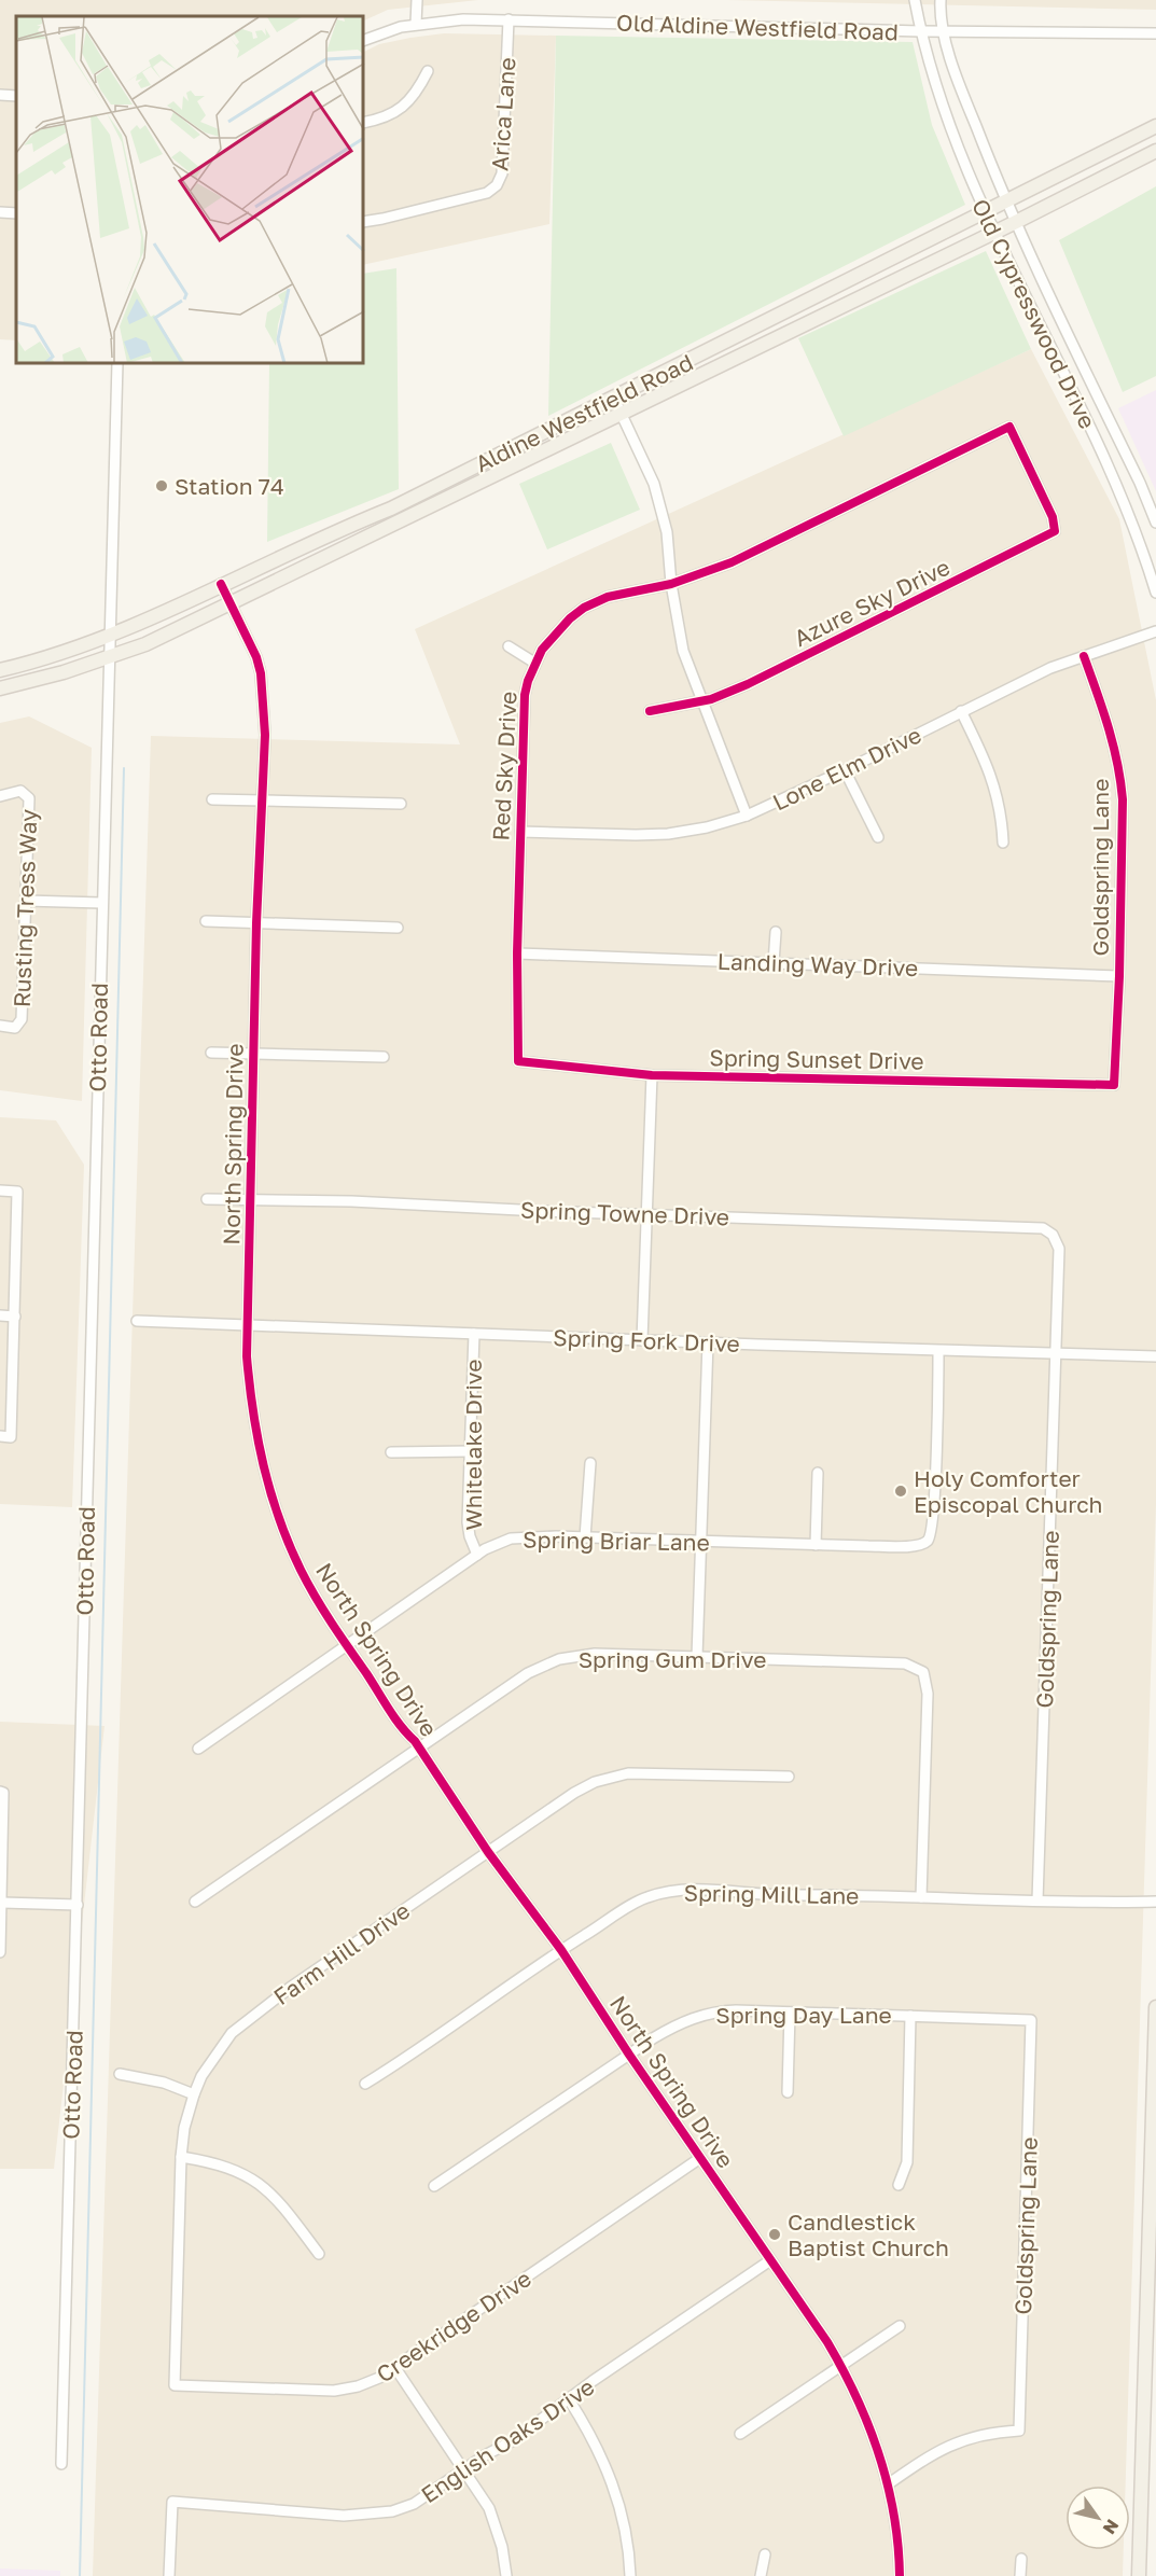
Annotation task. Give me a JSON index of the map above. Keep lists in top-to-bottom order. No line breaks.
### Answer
{"streets":{"main road":["Aldine Westfield Road"],"street":["Old Aldine Westfield Road","Arica Lane","Old Cypresswood Drive","Azure Sky Drive","Red Sky Drive","Lone Elm Drive","Goldspring Lane","Rusting Tress Way","Landing Way Drive","Otto Road","Spring Sunset Drive","North Spring Drive","Spring Towne Drive","Spring Fork Drive","Whitelake Drive","Spring Briar Lane","Spring Gum Drive","Spring Mill Lane","Farm Hill Drive","Spring Day Lane","Creekridge Drive","English Oaks Drive"]},"crossings":[["Old Aldine Westfield Road","Arica Lane"],["Old Aldine Westfield Road","Old Cypresswood Drive"],["Old Cypresswood Drive","Aldine Westfield Road"],["Aldine Westfield Road","Otto Road"],["Aldine Westfield Road","North Spring Drive"],["Azure Sky Drive","Red Sky Drive"],["Red Sky Drive","Lone Elm Drive"],["Red Sky Drive","Landing Way Drive"],["Red Sky Drive","Spring Sunset Drive"],["Lone Elm Drive","Goldspring Lane"],["Goldspring Lane","Landing Way Drive"],["Goldspring Lane","Spring Sunset Drive"],["Goldspring Lane","North Spring Drive"],["Goldspring Lane","Spring Towne Drive"],["Goldspring Lane","Spring Fork Drive"],["Goldspring Lane","Spring Mill Lane"],["Goldspring Lane","Spring Day Lane"],["North Spring Drive","Spring Towne Drive"],["North Spring Drive","Spring Fork Drive"],["North Spring Drive","Spring Briar Lane"],["North Spring Drive","Spring Gum Drive"],["North Spring Drive","Spring Mill Lane"],["North Spring Drive","Farm Hill Drive"],["North Spring Drive","Spring Day Lane"],["North Spring Drive","Creekridge Drive"],["North Spring Drive","English Oaks Drive"],["Spring Fork Drive","Whitelake Drive"],["Spring Fork Drive","Spring Briar Lane"],["Whitelake Drive","Spring Briar Lane"],["Spring Gum Drive","Spring Mill Lane"],["Farm Hill Drive","Creekridge Drive"]],"places":["Station 74","Holy Comforter Episcopal Church","Candlestick Baptist Church"],"north":"bottom right"}
